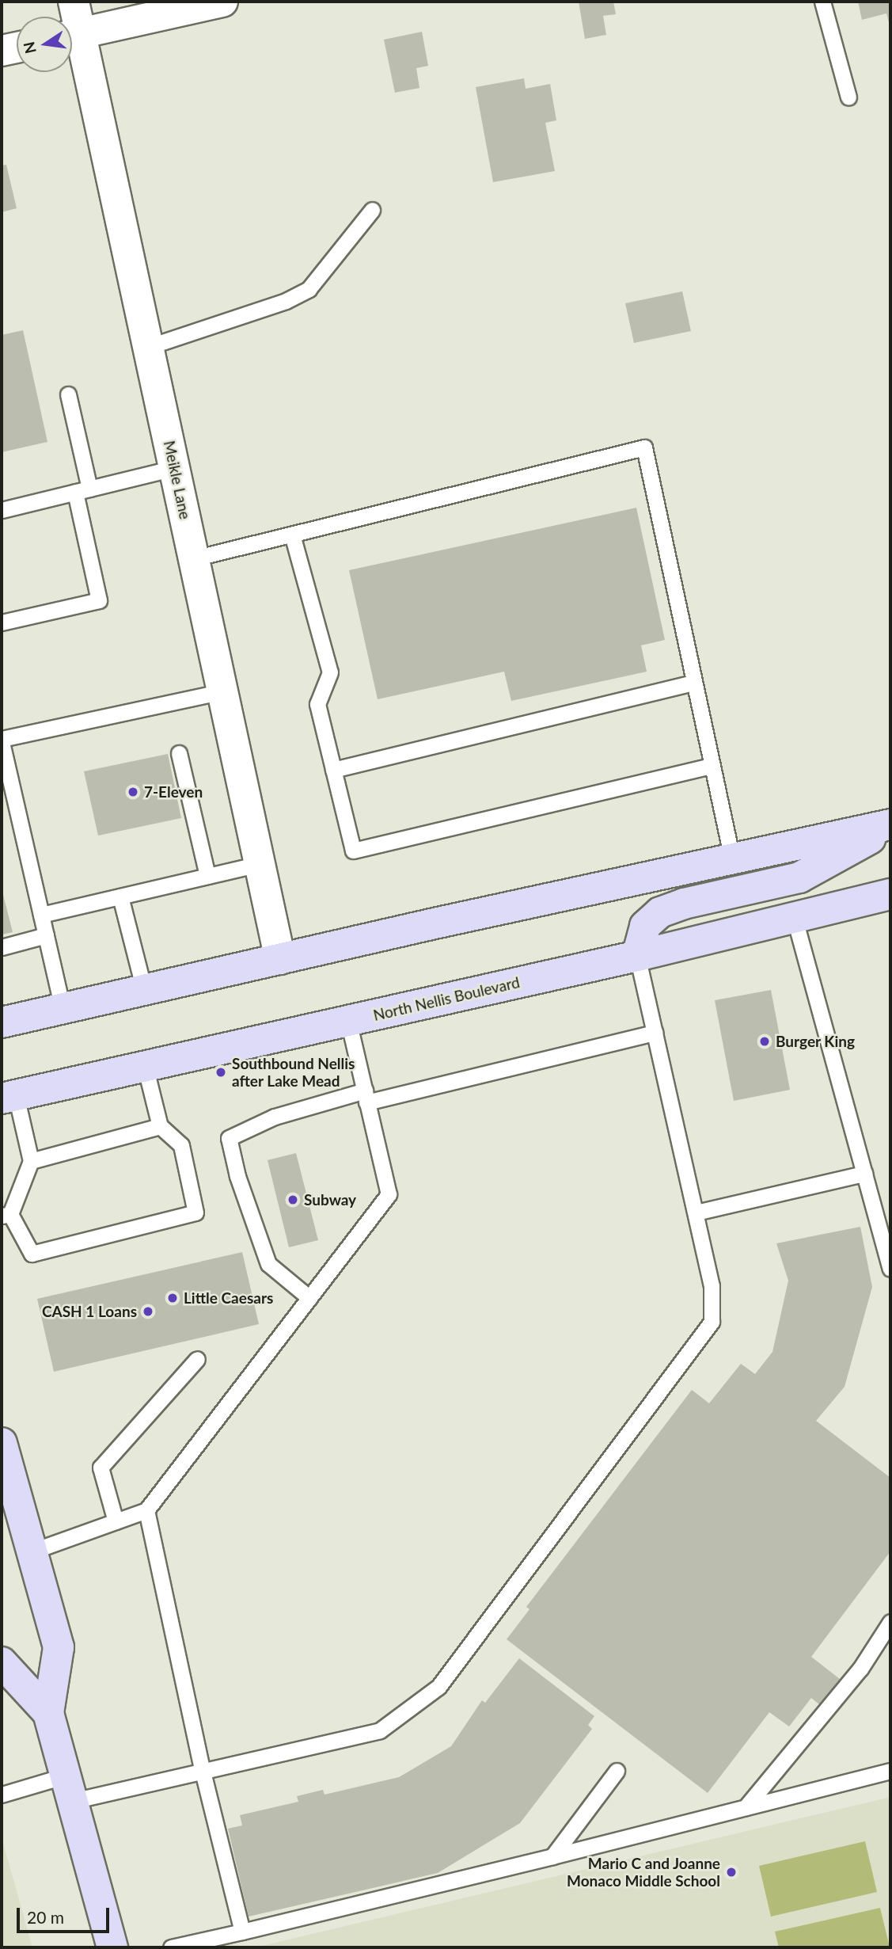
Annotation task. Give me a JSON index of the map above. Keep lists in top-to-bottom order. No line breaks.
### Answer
{"streets":{"main road":["North Nellis Boulevard"],"street":["Meikle Lane"]},"places":["7-Eleven","Burger King","Southbound Nellis after Lake Mead","Subway","Little Caesars","CASH 1 Loans","Mario C and Joanne Monaco Middle School"],"scale_bar":"20 m","north":"left"}
